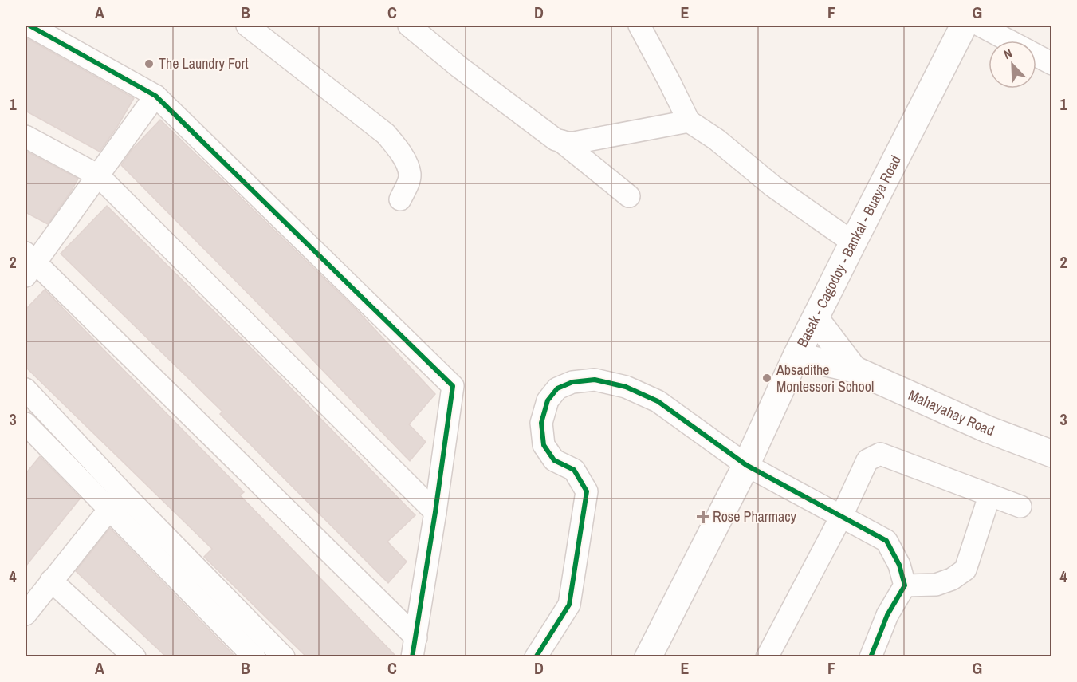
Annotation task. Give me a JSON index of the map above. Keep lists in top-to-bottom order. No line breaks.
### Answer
{"streets":{"street":["Basak - Cagodoy - Bankal - Buaya Road","Mahayahay Road"]},"crossings":[["Basak - Cagodoy - Bankal - Buaya Road","Mahayahay Road"]],"places":{"other":["The Laundry Fort","Absadithe Montessori School"],"health":["Rose Pharmacy"]},"north":"top left","grid":{"columns":["A","B","C","D","E","F","G"],"rows":["1","2","3","4"]}}
